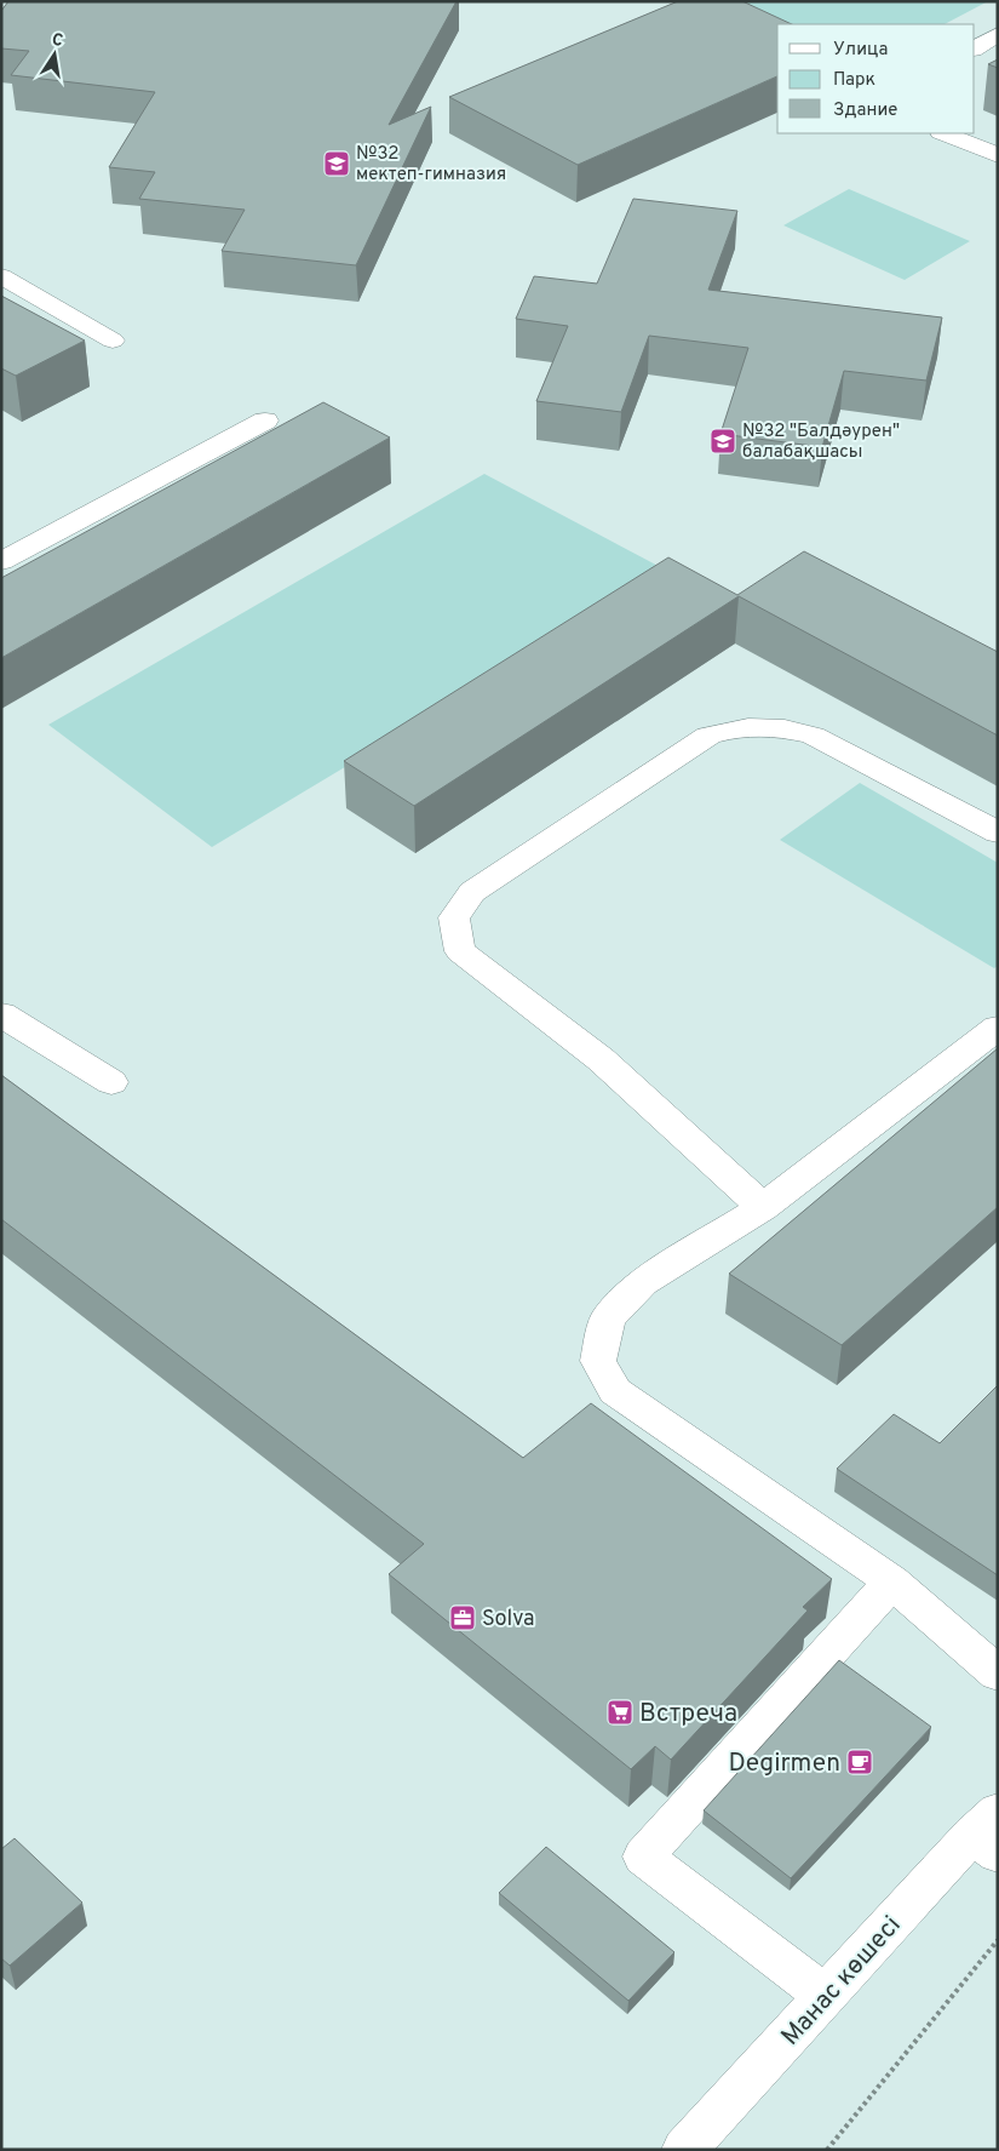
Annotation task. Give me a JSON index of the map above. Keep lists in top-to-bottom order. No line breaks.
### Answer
{"streets":{"street":["Манас көшесі"]},"places":{"school or university":["№32 мектеп-гимназия","№32 \"Балдәурен\" балабақшасы"],"office":["Solva"],"supermarket":["Встреча"],"cafe":["Degirmen"]},"legend":["Улица","Парк","Здание"],"north":"top"}
